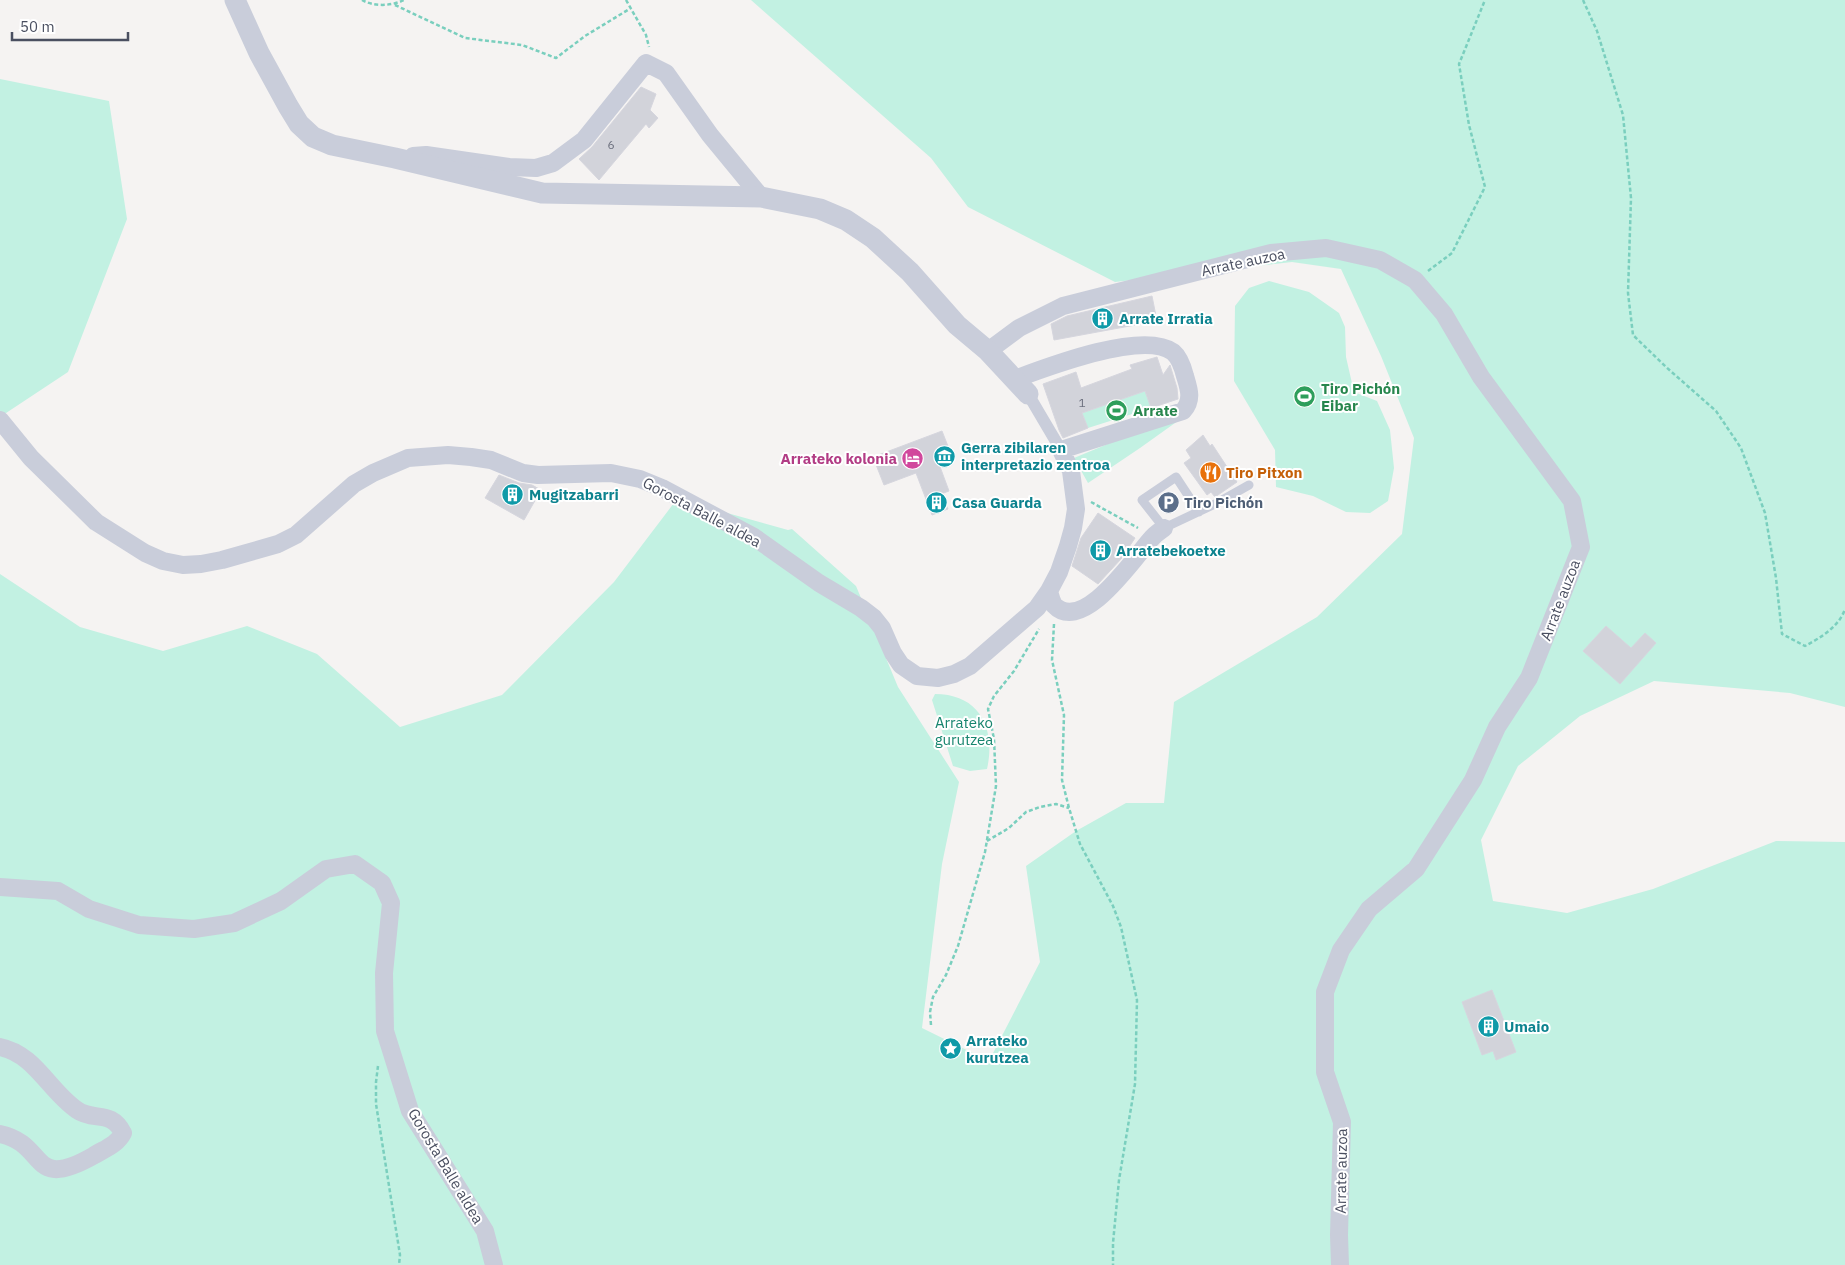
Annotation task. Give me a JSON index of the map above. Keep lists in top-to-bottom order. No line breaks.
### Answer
{"streets":{"street":["Arrate auzoa","Gorosta Balle aldea"]},"parks":["Arrateko gurutzea"],"places":{"building":["Arrate Irratia","Mugitzabarri","Casa Guarda","Arratebekoetxe","Umaio"],"sports":["Tiro Pichón Eibar","Arrate"],"museum":["Gerra zibilaren interpretazio zentroa"],"hotel":["Arrateko kolonia"],"restaurant":["Tiro Pitxon"],"parking":["Tiro Pichón"],"place":["Arrateko kurutzea"]},"house_numbers":["6","1"],"scale_bar":"50 m"}
